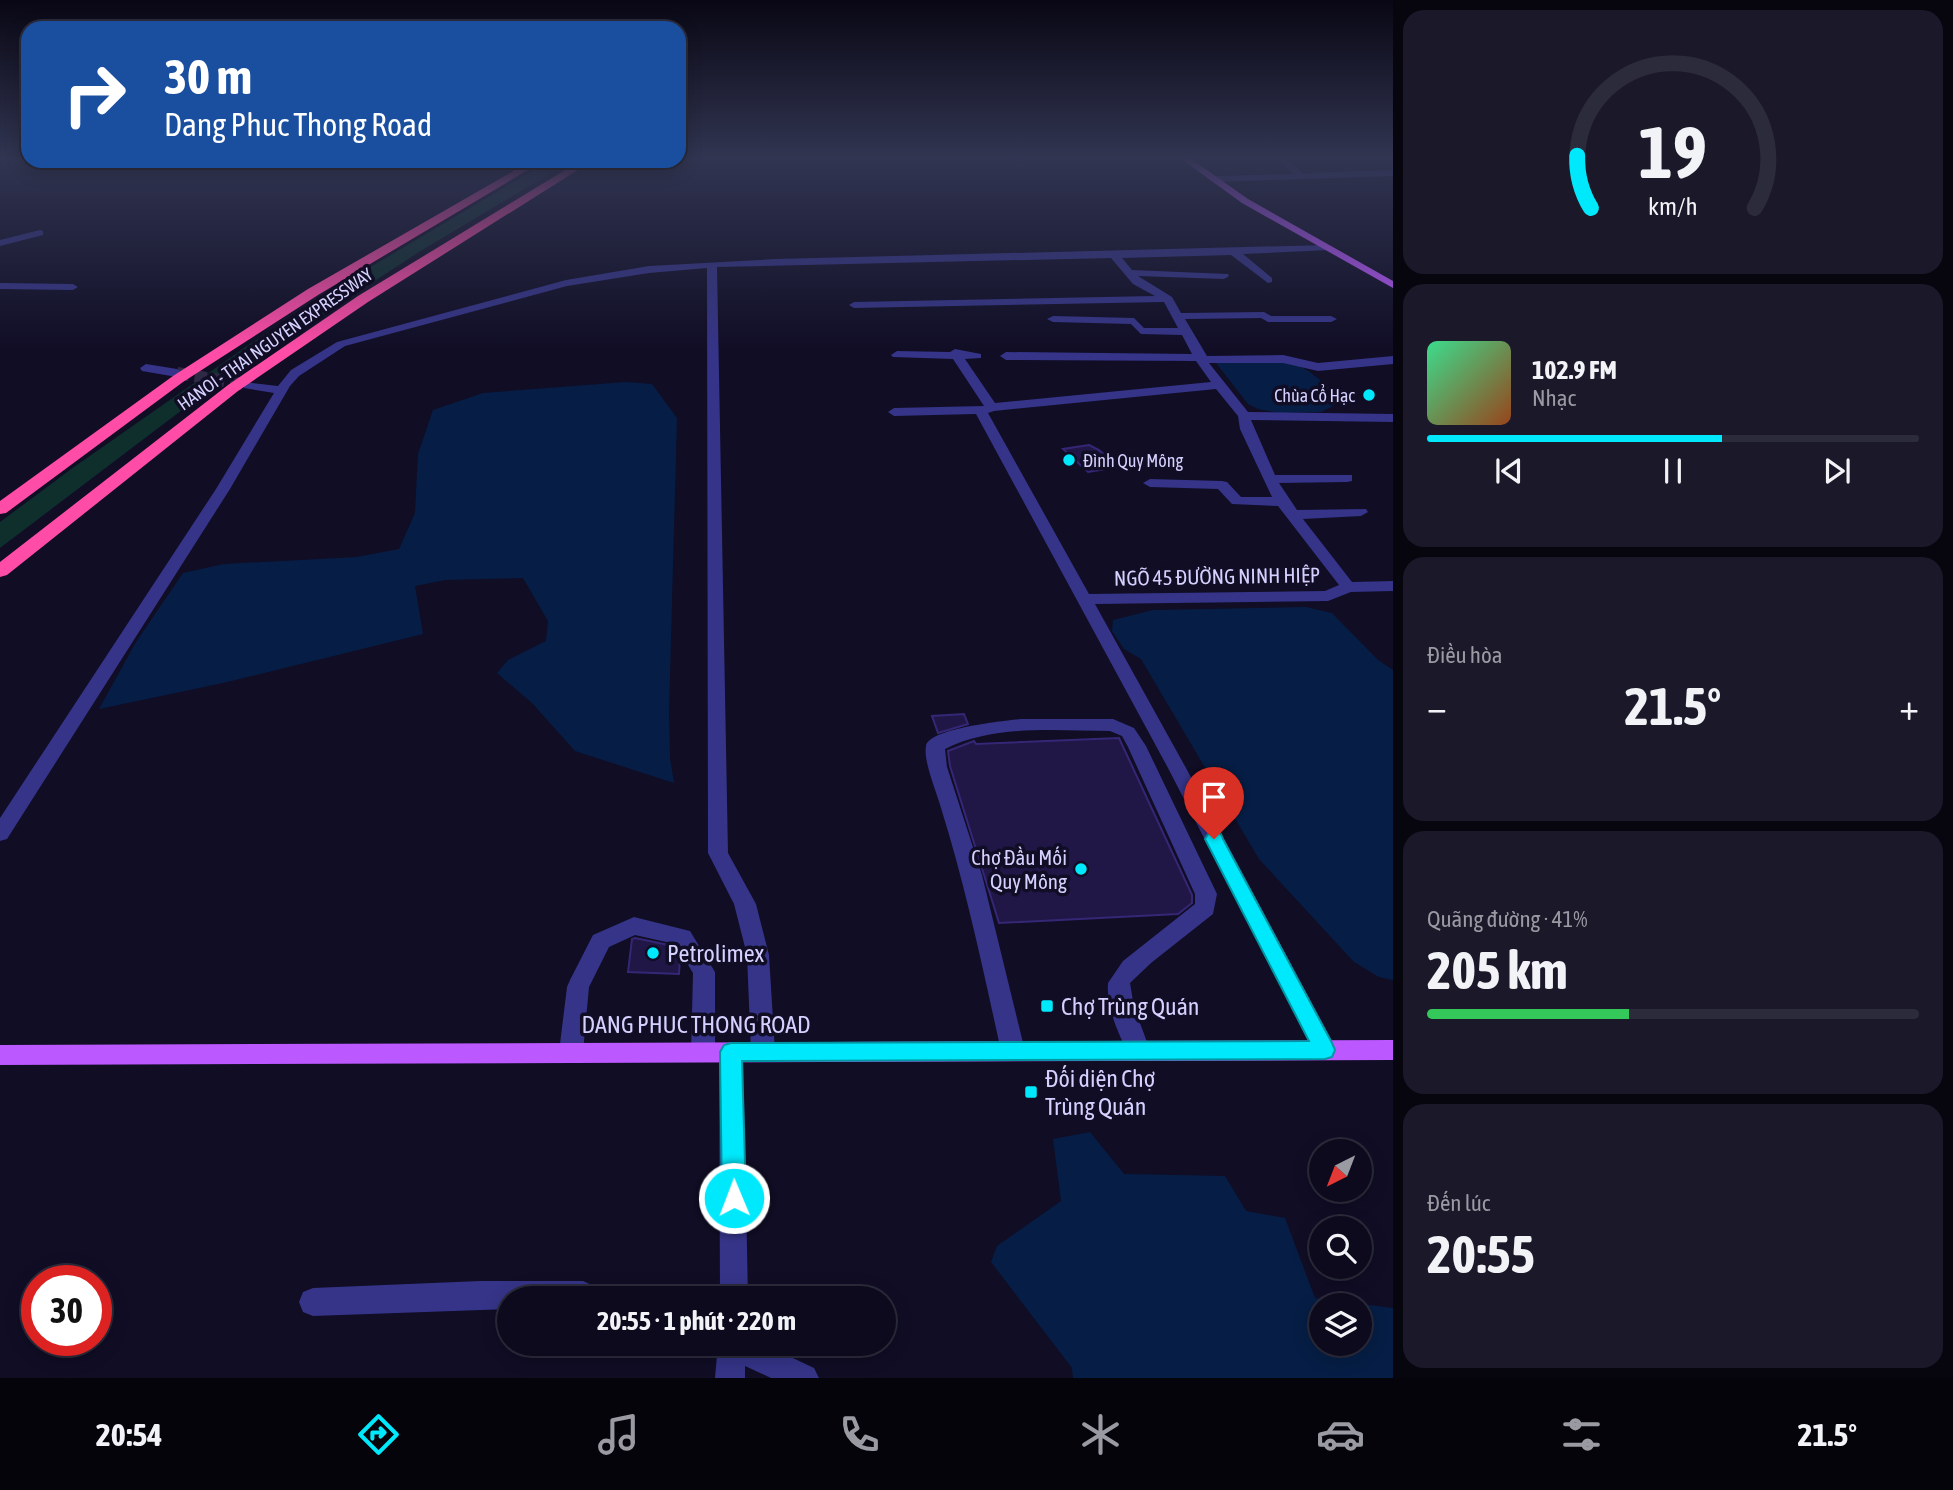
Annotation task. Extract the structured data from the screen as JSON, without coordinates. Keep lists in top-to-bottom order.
{
  "streets": {
    "highway": ["HANOI - THAI NGUYEN EXPRESSWAY"],
    "main road": ["DANG PHUC THONG ROAD"],
    "street": ["NGÕ 45 ĐƯỜNG NINH HIỆP"]
  },
  "places": {
    "other": [
      "Chùa Cổ Hạc",
      "Đình Quy Mông",
      "Chợ Đầu Mối Quy Mông",
      "Petrolimex"
    ],
    "transit": ["Chợ Trùng Quán", "Đối diện Chợ Trùng Quán"]
  },
  "north": "bottom left",
  "page": {
    "turn": ["30 m", "Dang Phuc Thong Road"],
    "song": ["102.9 FM", "Nhạc"],
    "tile": [
      "Điều hòa",
      ["Quãng đường · 41%", "205 km"],
      ["Đến lúc", "20:55"]
    ],
    "heat": ["−", "21.5°", "+"],
    "limit": "30",
    "trip": "20:55 · 1 phút · 220 m",
    "tabs": ["20:54", "21.5°"],
    "gauge": ["19", "km/h"]
  }
}
